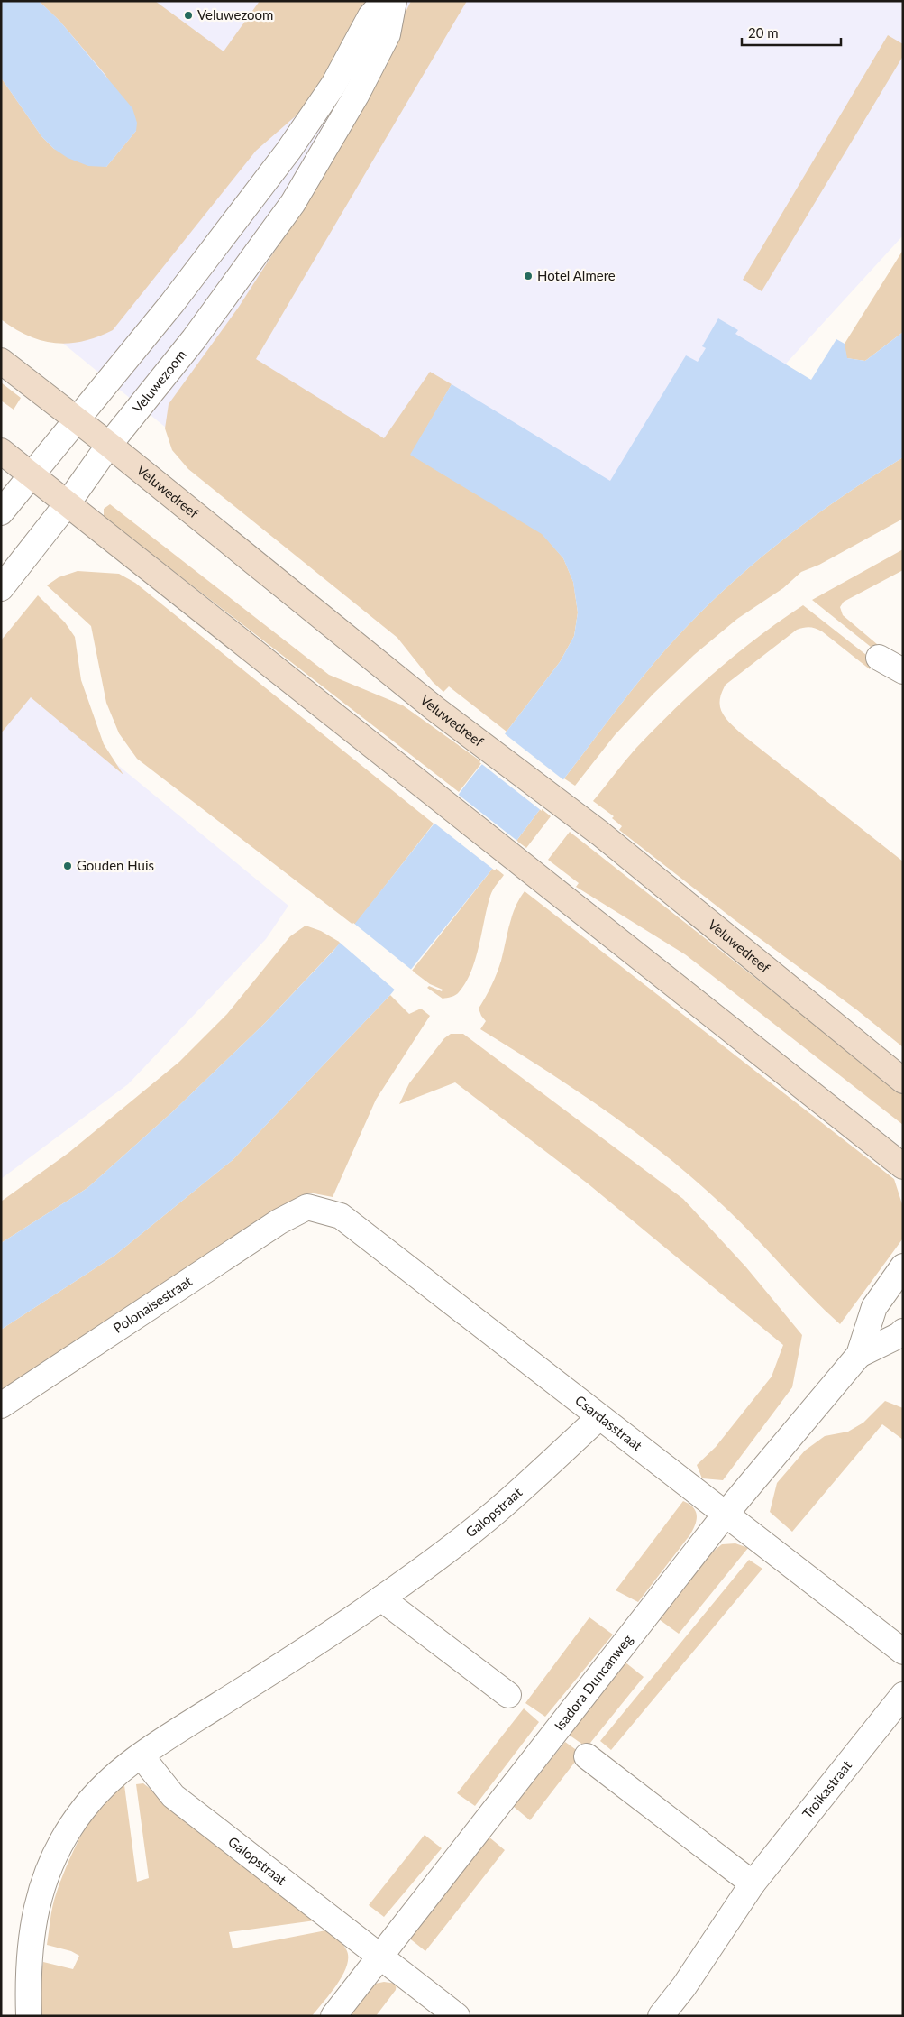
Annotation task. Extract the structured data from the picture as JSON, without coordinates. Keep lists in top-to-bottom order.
{
  "streets": {
    "main road": ["Veluwedreef"],
    "street": [
      "Veluwezoom",
      "Polonaisestraat",
      "Csardasstraat",
      "Galopstraat",
      "Isadora Duncanweg",
      "Troikastraat"
    ]
  },
  "crossings": [
    ["Veluwezoom", "Veluwedreef"],
    ["Polonaisestraat", "Csardasstraat"],
    ["Csardasstraat", "Galopstraat"],
    ["Csardasstraat", "Isadora Duncanweg"],
    ["Galopstraat", "Isadora Duncanweg"]
  ],
  "places": ["Veluwezoom", "Hotel Almere", "Gouden Huis"],
  "scale_bar": "20 m"
}
